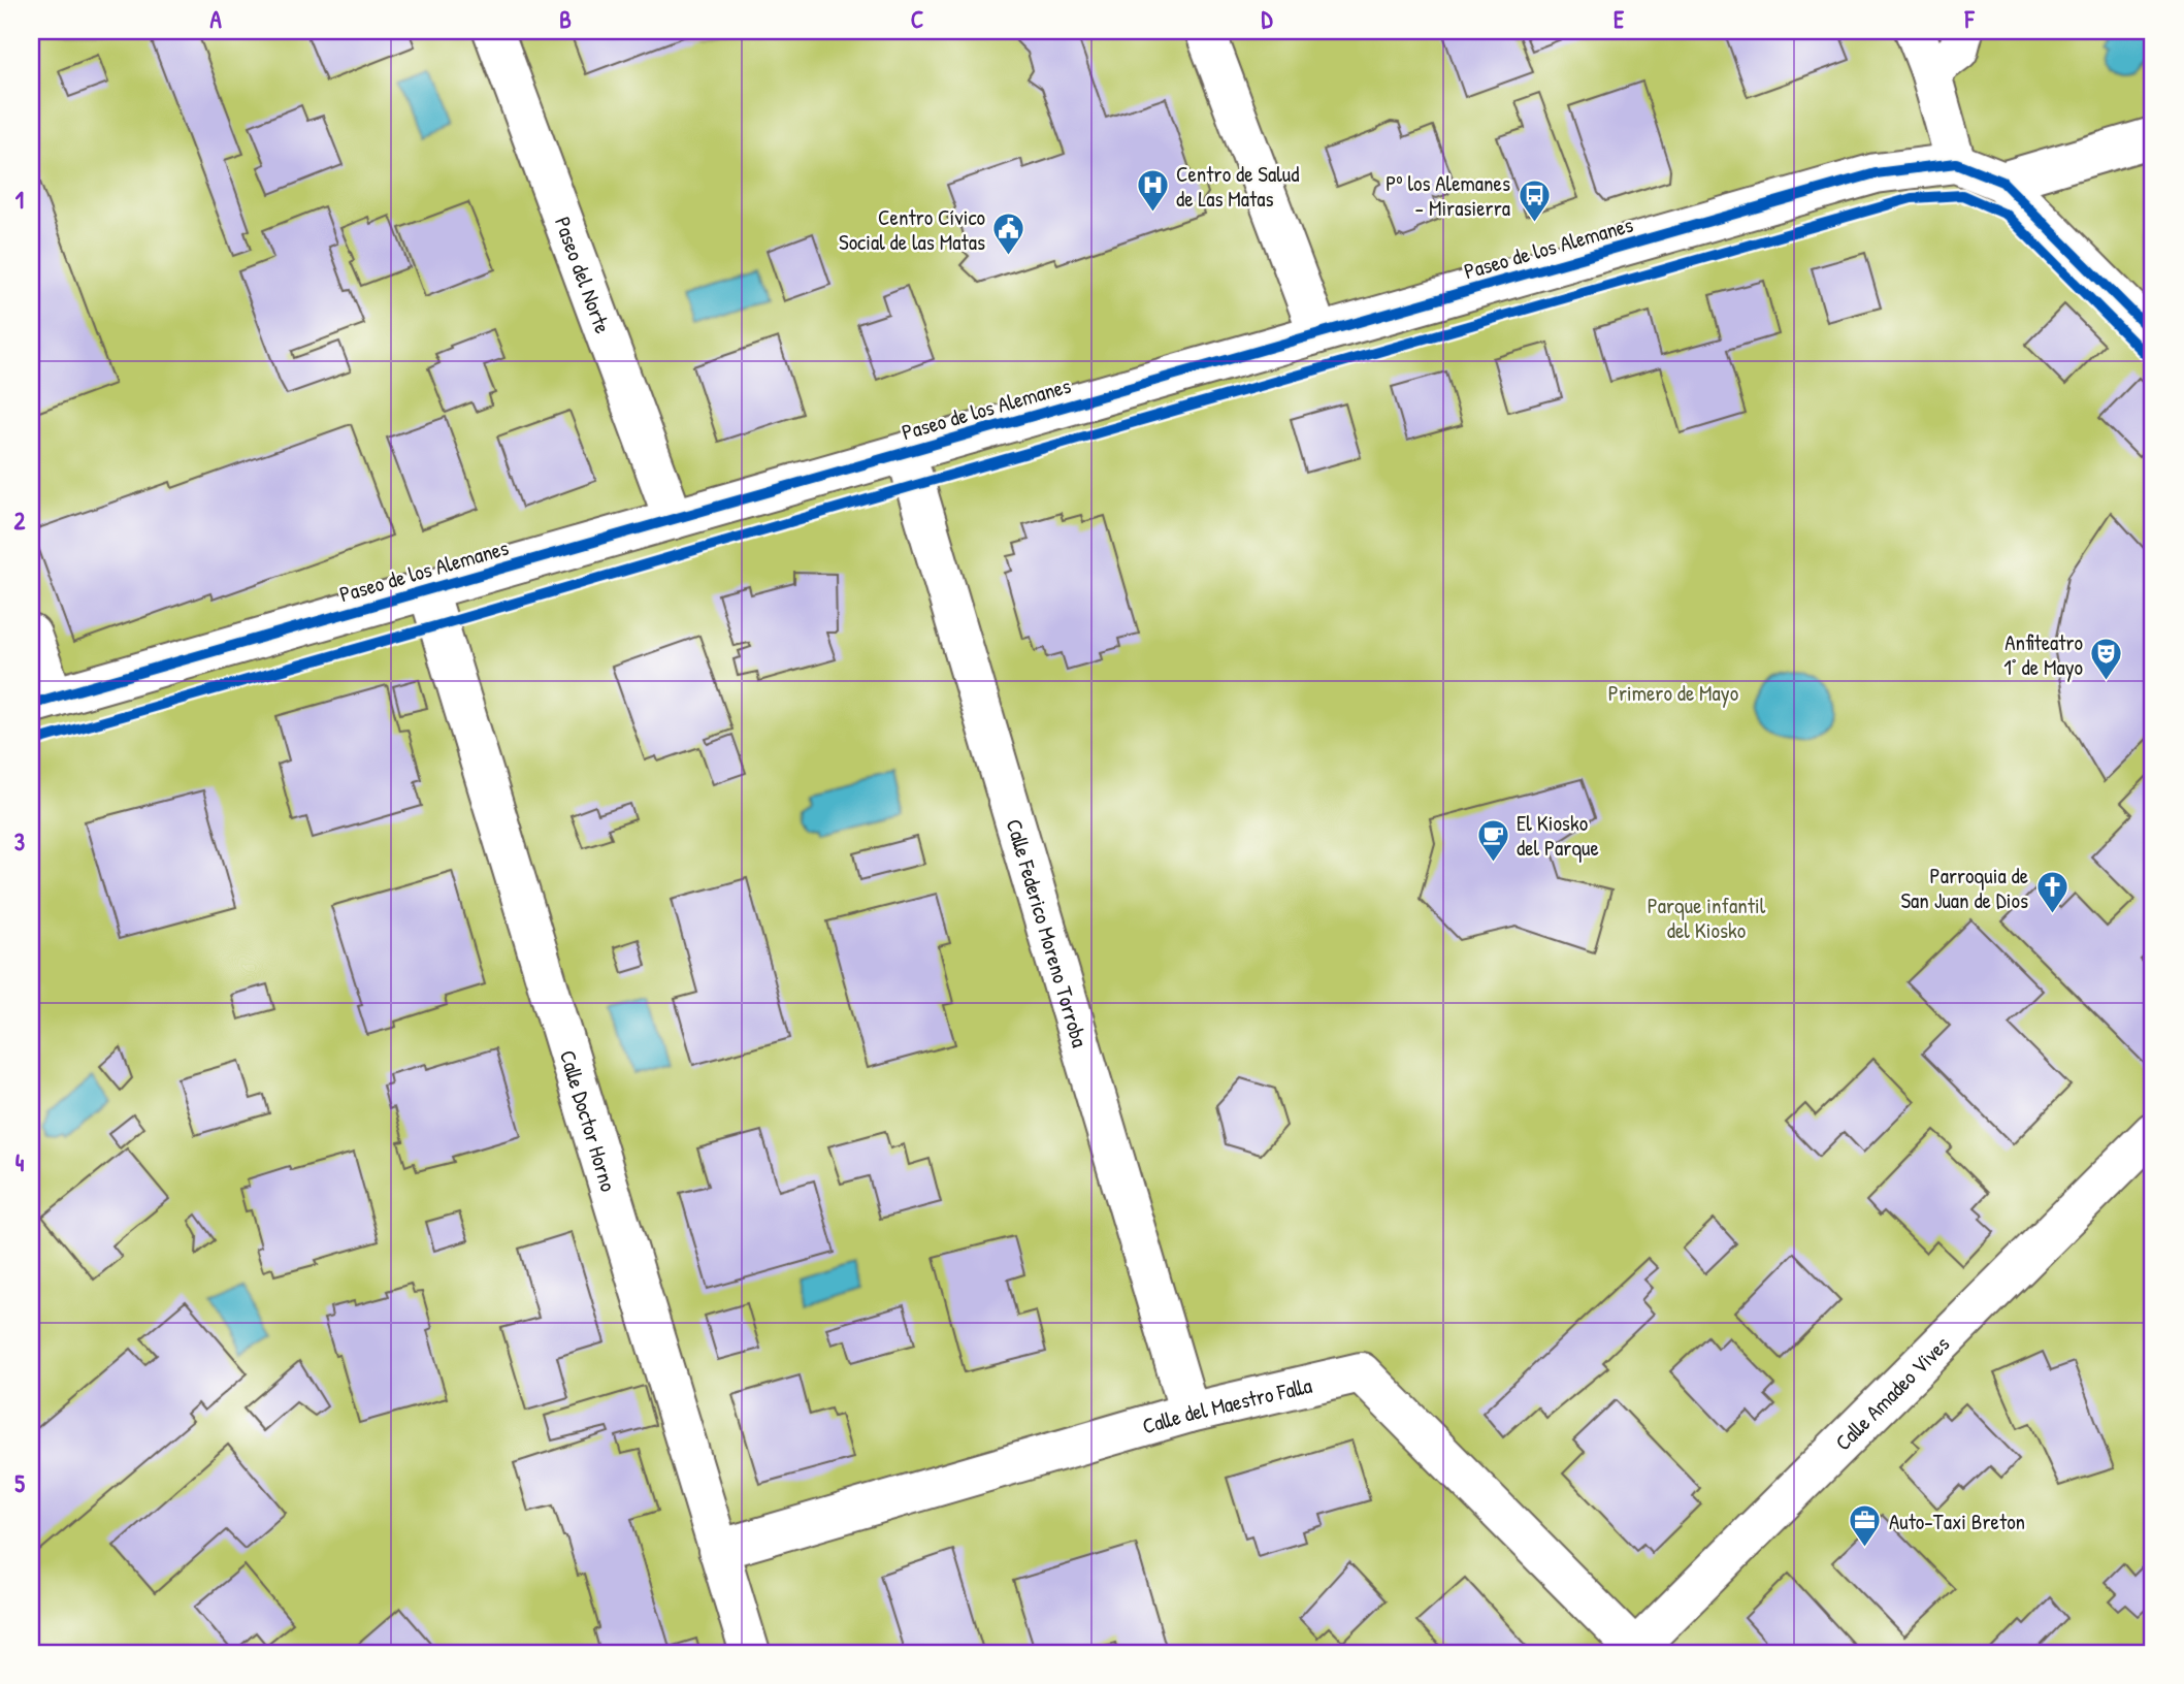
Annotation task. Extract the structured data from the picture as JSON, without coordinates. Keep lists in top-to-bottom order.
{
  "streets": {
    "street": [
      "Paseo de los Alemanes",
      "Paseo del Norte",
      "Calle Federico Moreno Torroba",
      "Calle Doctor Horno",
      "Calle Amadeo Vives",
      "Calle del Maestro Falla"
    ]
  },
  "crossings": [
    ["Paseo de los Alemanes", "Paseo del Norte"],
    ["Paseo de los Alemanes", "Calle Federico Moreno Torroba"],
    ["Paseo de los Alemanes", "Calle Doctor Horno"],
    ["Calle Federico Moreno Torroba", "Calle del Maestro Falla"],
    ["Calle Doctor Horno", "Calle del Maestro Falla"],
    ["Calle Amadeo Vives", "Calle del Maestro Falla"]
  ],
  "parks": ["Primero de Mayo", "Parque infantil del Kiosko"],
  "places": {
    "hospital": ["Centro de Salud de Las Matas"],
    "bus stop": ["Pº los Alemanes - Mirasierra"],
    "public building": ["Centro Cívico Social de las Matas"],
    "theatre": ["Anfiteatro 1° de Mayo"],
    "cafe": ["El Kiosko del Parque"],
    "church": ["Parroquia de San Juan de Dios"],
    "office": ["Auto-Taxi Breton"]
  },
  "grid": {
    "columns": [
      "A",
      "B",
      "C",
      "D",
      "E",
      "F"
    ],
    "rows": [
      "1",
      "2",
      "3",
      "4",
      "5"
    ]
  }
}
